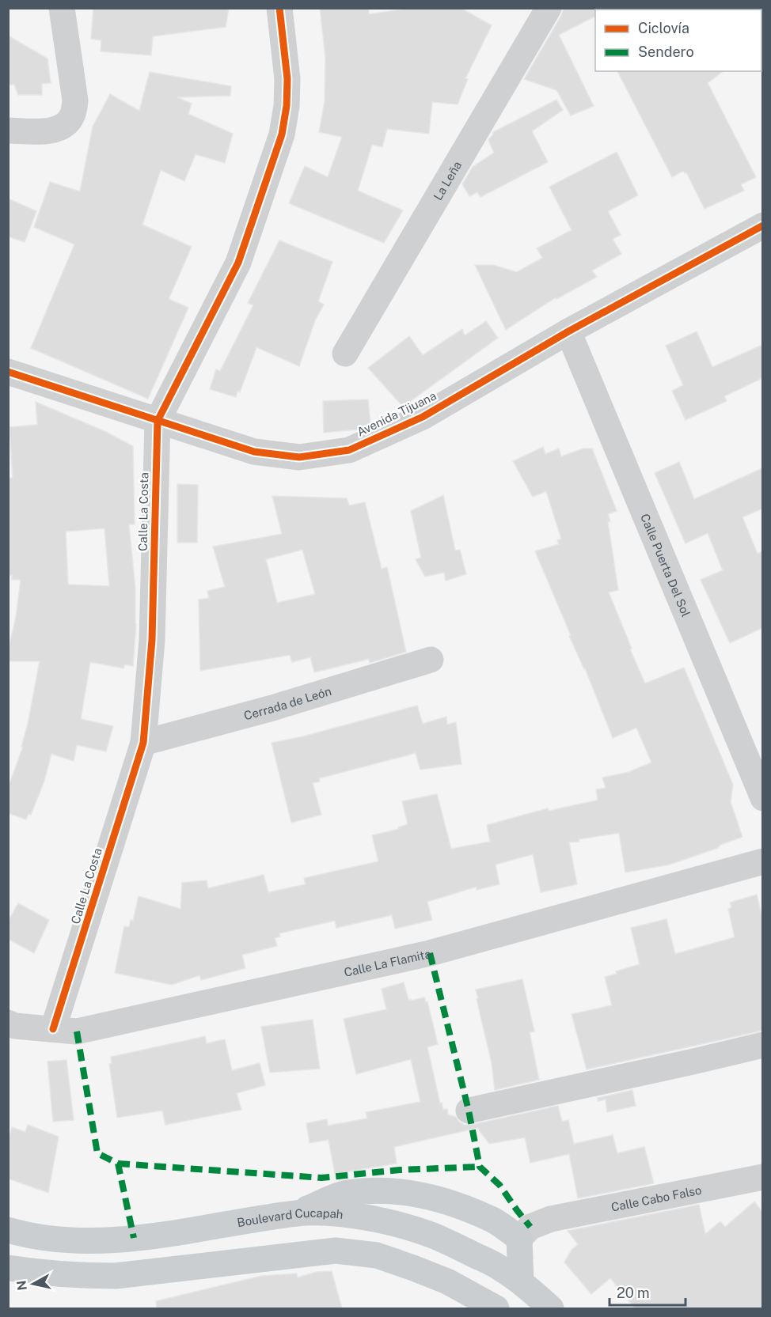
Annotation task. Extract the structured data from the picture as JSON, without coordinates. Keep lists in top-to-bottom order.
{
  "streets": {
    "main road": ["Boulevard Cucapah"],
    "street": [
      "La Leña",
      "Avenida Tijuana",
      "Calle La Costa",
      "Calle Puerta Del Sol",
      "Cerrada de León",
      "Calle La Flamita",
      "Calle Cabo Falso"
    ]
  },
  "crossings": [
    ["Avenida Tijuana", "Calle La Costa"],
    ["Avenida Tijuana", "Calle Puerta Del Sol"],
    ["Calle La Costa", "Cerrada de León"],
    ["Calle La Costa", "Calle La Flamita"]
  ],
  "legend": ["Ciclovía", "Sendero"],
  "scale_bar": "20 m",
  "north": "left"
}
